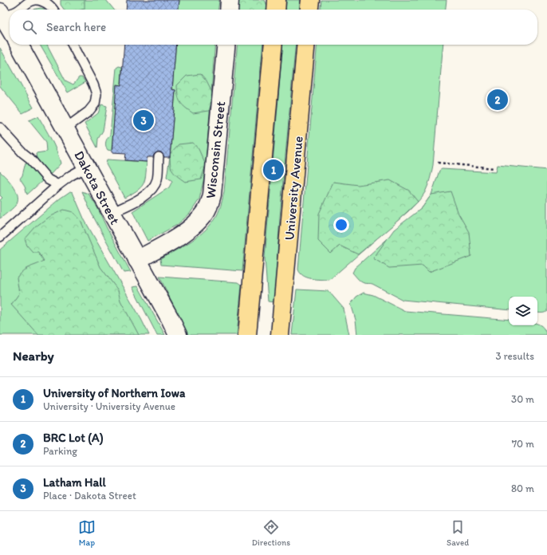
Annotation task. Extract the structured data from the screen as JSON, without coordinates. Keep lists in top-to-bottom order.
{
  "streets": {
    "main road": ["University Avenue"],
    "street": ["Wisconsin Street", "Dakota Street"]
  },
  "crossings": [
    ["Wisconsin Street", "Dakota Street"]
  ],
  "page": {
    "search": "Search here",
    "pins": ["2", "3", "1"],
    "heading": ["Nearby", "3 results"],
    "list": [
      {
        "mark": "1",
        "name": "University of Northern Iowa",
        "note": "University · University Avenue",
        "value": "30 m"
      },
      {
        "mark": "2",
        "name": "BRC Lot (A)",
        "note": "Parking",
        "value": "70 m"
      },
      {
        "mark": "3",
        "name": "Latham Hall",
        "note": "Place · Dakota Street",
        "value": "80 m"
      }
    ],
    "nav": ["Map", "Directions", "Saved"]
  }
}
